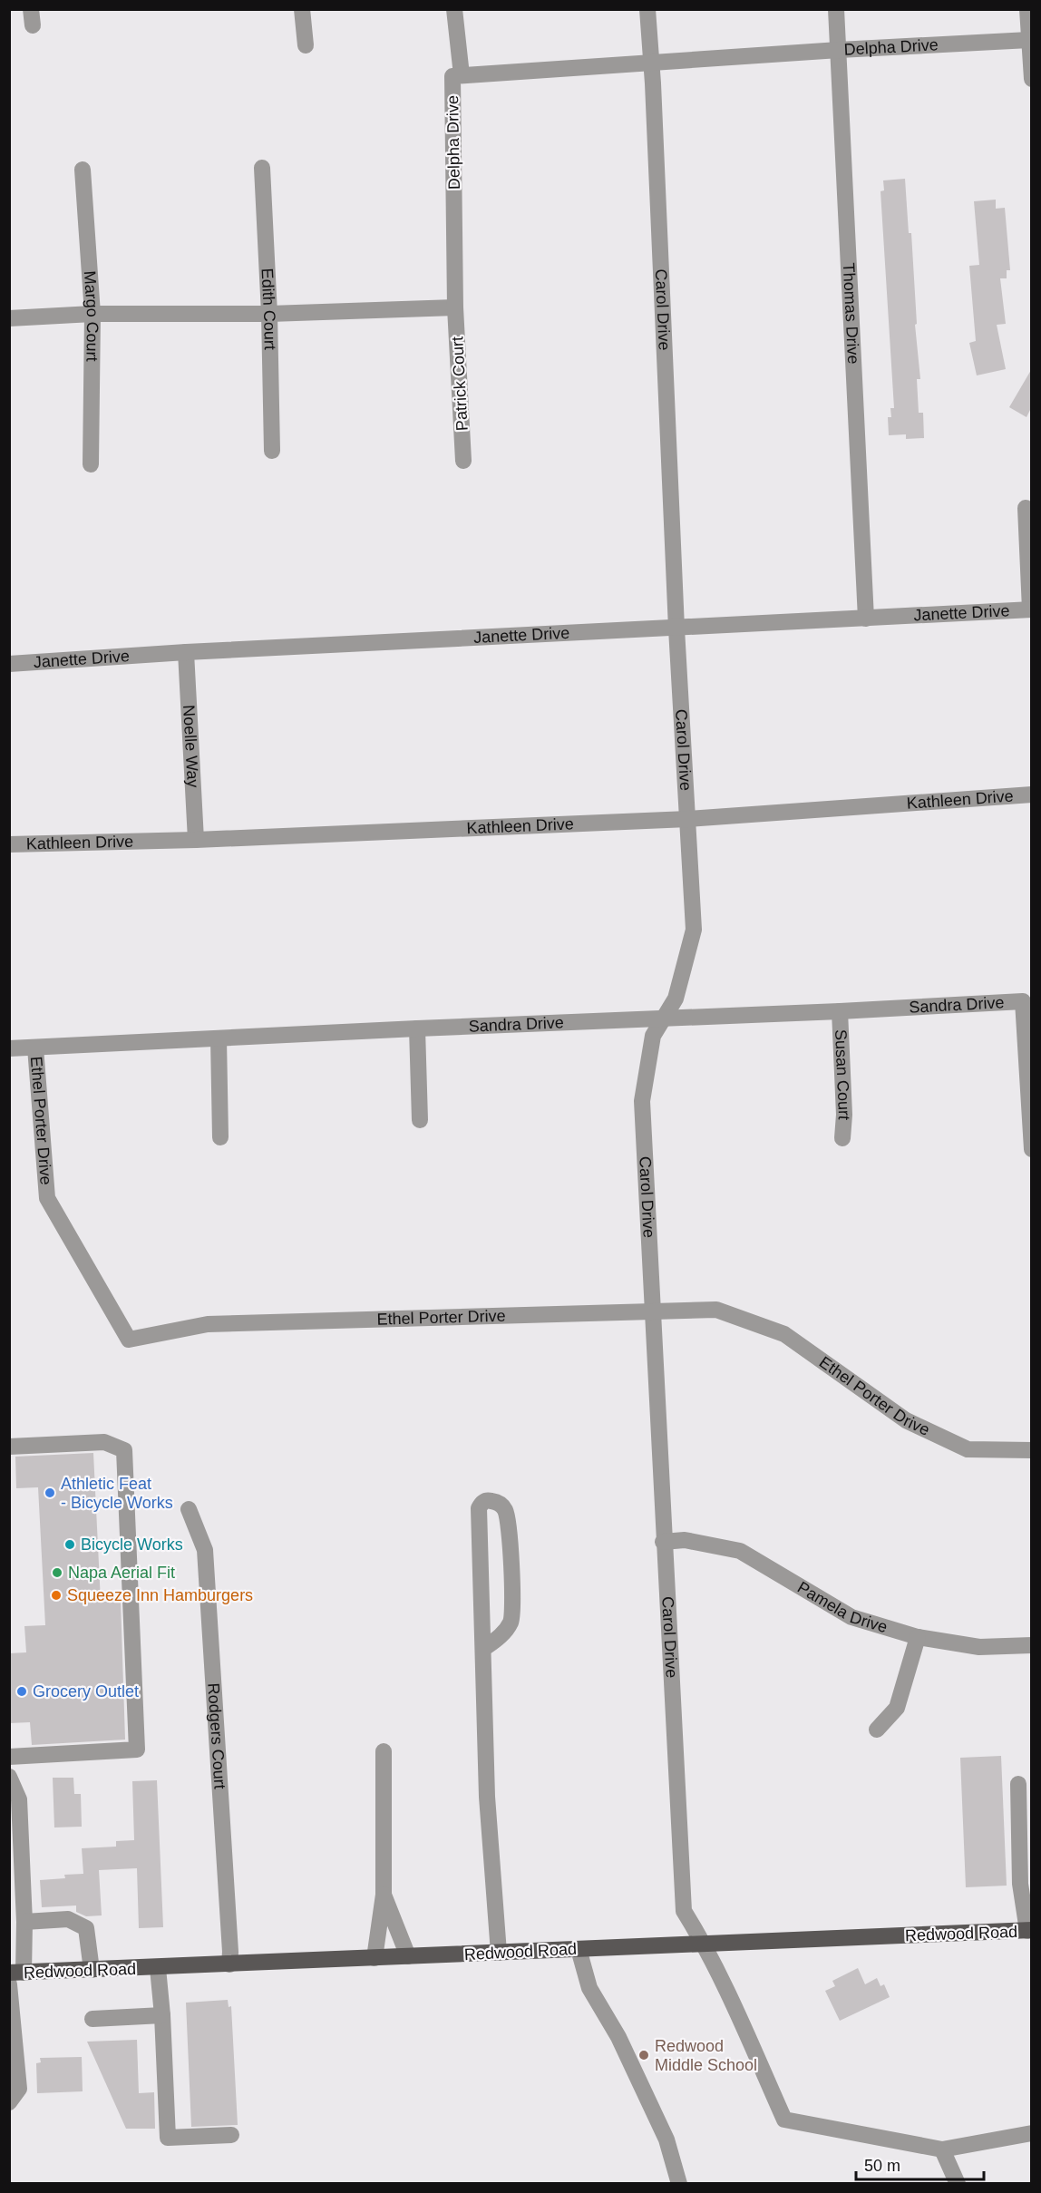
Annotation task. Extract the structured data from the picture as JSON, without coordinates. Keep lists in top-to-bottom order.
{
  "streets": {
    "main road": ["Redwood Road"],
    "street": [
      "Delpha Drive",
      "Edith Court",
      "Carol Drive",
      "Thomas Drive",
      "Margo Court",
      "Patrick Court",
      "Janette Drive",
      "Noelle Way",
      "Kathleen Drive",
      "Sandra Drive",
      "Susan Court",
      "Ethel Porter Drive",
      "Pamela Drive",
      "Rodgers Court"
    ]
  },
  "crossings": [
    ["Delpha Drive", "Carol Drive"],
    ["Delpha Drive", "Thomas Drive"],
    ["Delpha Drive", "Patrick Court"],
    ["Carol Drive", "Janette Drive"],
    ["Carol Drive", "Kathleen Drive"],
    ["Carol Drive", "Sandra Drive"],
    ["Carol Drive", "Ethel Porter Drive"],
    ["Carol Drive", "Pamela Drive"],
    ["Carol Drive", "Redwood Road"],
    ["Thomas Drive", "Janette Drive"],
    ["Janette Drive", "Noelle Way"],
    ["Noelle Way", "Kathleen Drive"],
    ["Sandra Drive", "Susan Court"],
    ["Sandra Drive", "Ethel Porter Drive"],
    ["Rodgers Court", "Redwood Road"]
  ],
  "places": [
    "Athletic Feat - Bicycle Works",
    "Bicycle Works",
    "Napa Aerial Fit",
    "Squeeze Inn Hamburgers",
    "Grocery Outlet",
    "Redwood Middle School"
  ],
  "scale_bar": "50 m"
}
